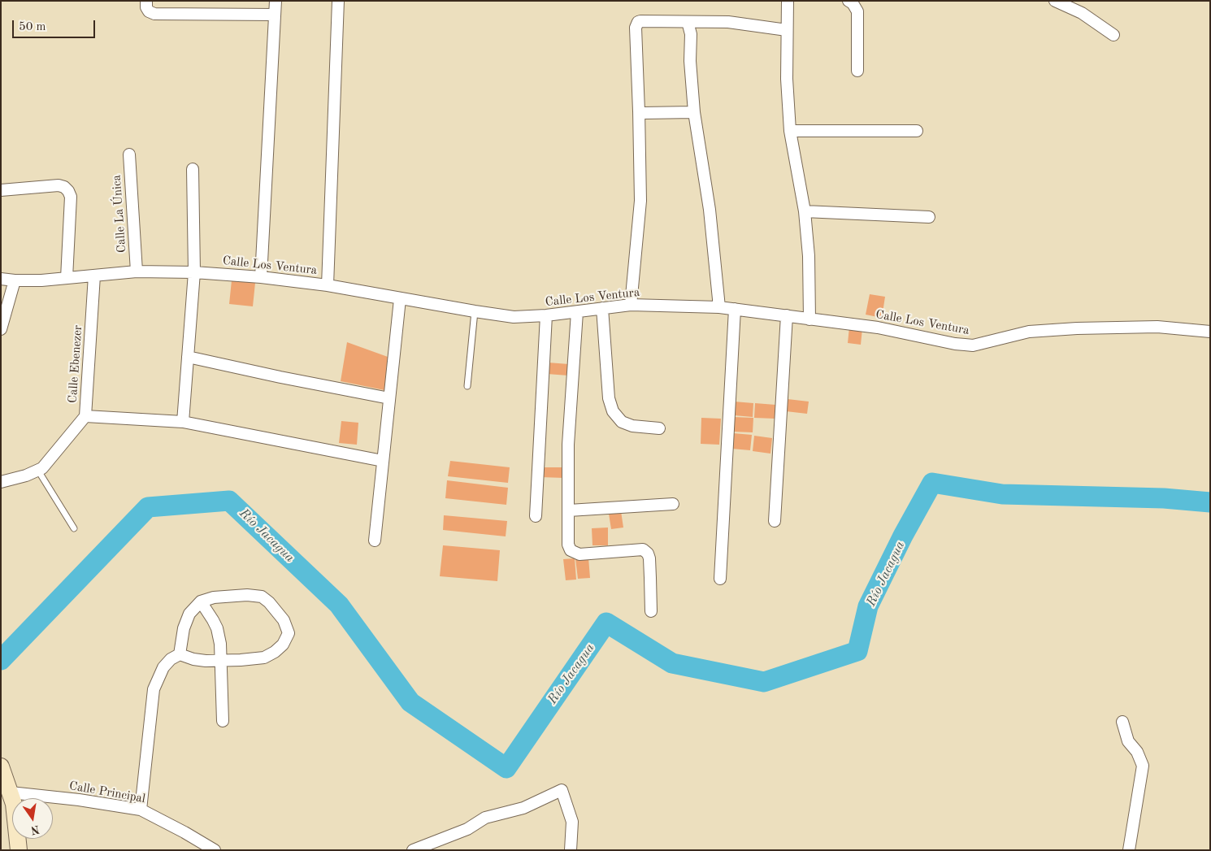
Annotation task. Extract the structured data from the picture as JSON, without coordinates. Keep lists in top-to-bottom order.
{
  "streets": {
    "street": [
      "Calle La Única",
      "Calle Los Ventura",
      "Calle Ebenezer",
      "Calle Principal"
    ]
  },
  "crossings": [
    ["Calle La Única", "Calle Los Ventura"],
    ["Calle Los Ventura", "Calle Ebenezer"]
  ],
  "water": ["Río Jacagua"],
  "scale_bar": "50 m",
  "north": "bottom"
}
